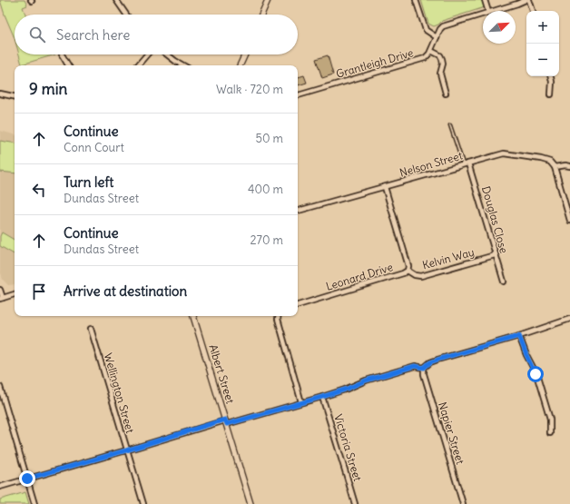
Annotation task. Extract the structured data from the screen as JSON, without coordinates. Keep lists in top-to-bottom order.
{
  "streets": {
    "street": [
      "Grantleigh Drive",
      "Nelson Street",
      "Douglas Close",
      "Kelvin Way",
      "Leonard Drive",
      "Albert Street",
      "Wellington Street",
      "Napier Street",
      "Victoria Street"
    ]
  },
  "crossings": [
    ["Nelson Street", "Douglas Close"],
    ["Nelson Street", "Leonard Drive"],
    ["Douglas Close", "Kelvin Way"],
    ["Kelvin Way", "Leonard Drive"]
  ],
  "north": "top right",
  "page": {
    "map_buttons": ["+", "−"],
    "search": "Search here",
    "heading": ["9 min", "Walk · 720 m"],
    "list": [
      ["Continue", "Conn Court", "50 m"],
      ["Turn left", "Dundas Street", "400 m"],
      ["Continue", "Dundas Street", "270 m"],
      "Arrive at destination"
    ]
  }
}
